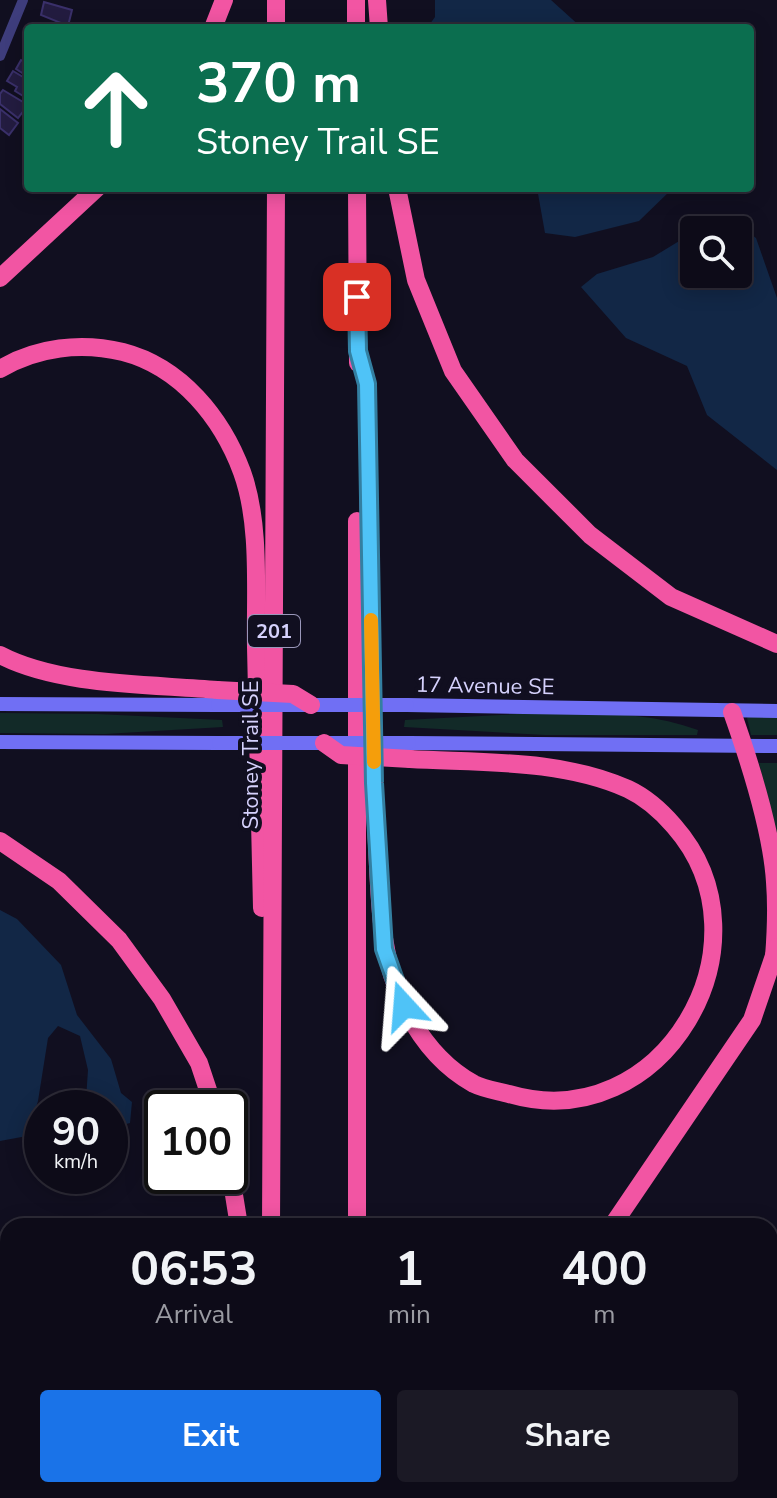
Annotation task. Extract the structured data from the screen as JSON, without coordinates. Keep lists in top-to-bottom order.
{
  "streets": {
    "highway": ["201", "Stoney Trail SE"],
    "main road": ["17 Avenue SE"]
  },
  "page": {
    "turn": ["370 m", "Stoney Trail SE"],
    "speed": "90 km/h",
    "limit": "100",
    "eta": [
      "06:53",
      "Arrival",
      "1",
      "min",
      "400",
      "m"
    ],
    "buttons": ["Exit", "Share"]
  }
}
